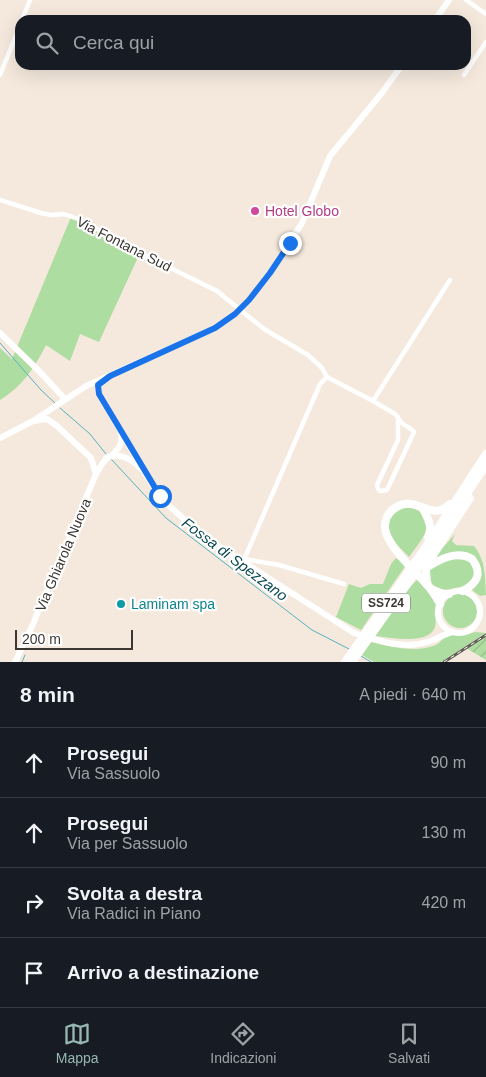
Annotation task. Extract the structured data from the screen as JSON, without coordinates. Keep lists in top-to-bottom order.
{
  "streets": {
    "highway": ["SS724"],
    "street": ["Via Fontana Sud", "Via Ghiarola Nuova"]
  },
  "water": ["Fossa di Spezzano"],
  "places": ["Hotel Globo", "Laminam spa"],
  "scale_bar": "200 m",
  "page": {
    "search": "Cerca qui",
    "scale": "200 m",
    "heading": ["8 min", "A piedi · 640 m"],
    "list": [
      ["Prosegui", "Via Sassuolo", "90 m"],
      ["Prosegui", "Via per Sassuolo", "130 m"],
      ["Svolta a destra", "Via Radici in Piano", "420 m"],
      "Arrivo a destinazione"
    ],
    "nav": ["Mappa", "Indicazioni", "Salvati"]
  }
}
